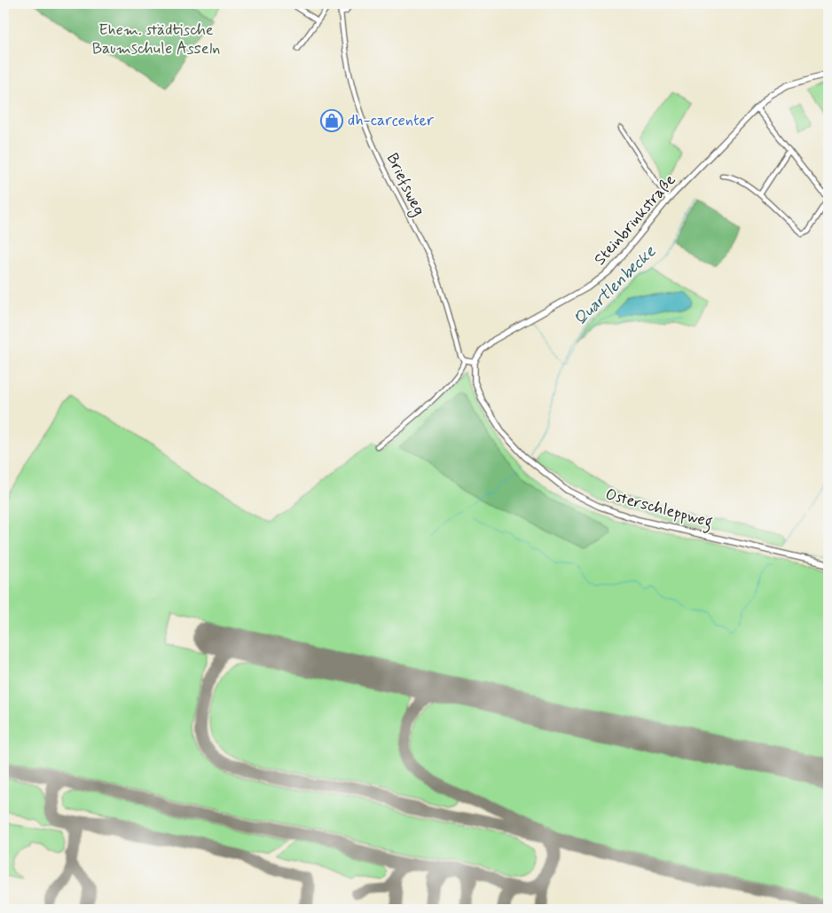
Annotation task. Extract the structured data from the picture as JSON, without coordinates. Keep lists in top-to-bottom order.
{
  "streets": {
    "street": ["Briefsweg", "Steinbrinkstraße", "Osterschleppweg"]
  },
  "crossings": [
    ["Steinbrinkstraße", "Osterschleppweg"]
  ],
  "water": ["Quartlenbecke"],
  "parks": ["Ehem. städtische Baumschule Asseln"],
  "places": {
    "shop": ["dh-carcenter"]
  }
}
